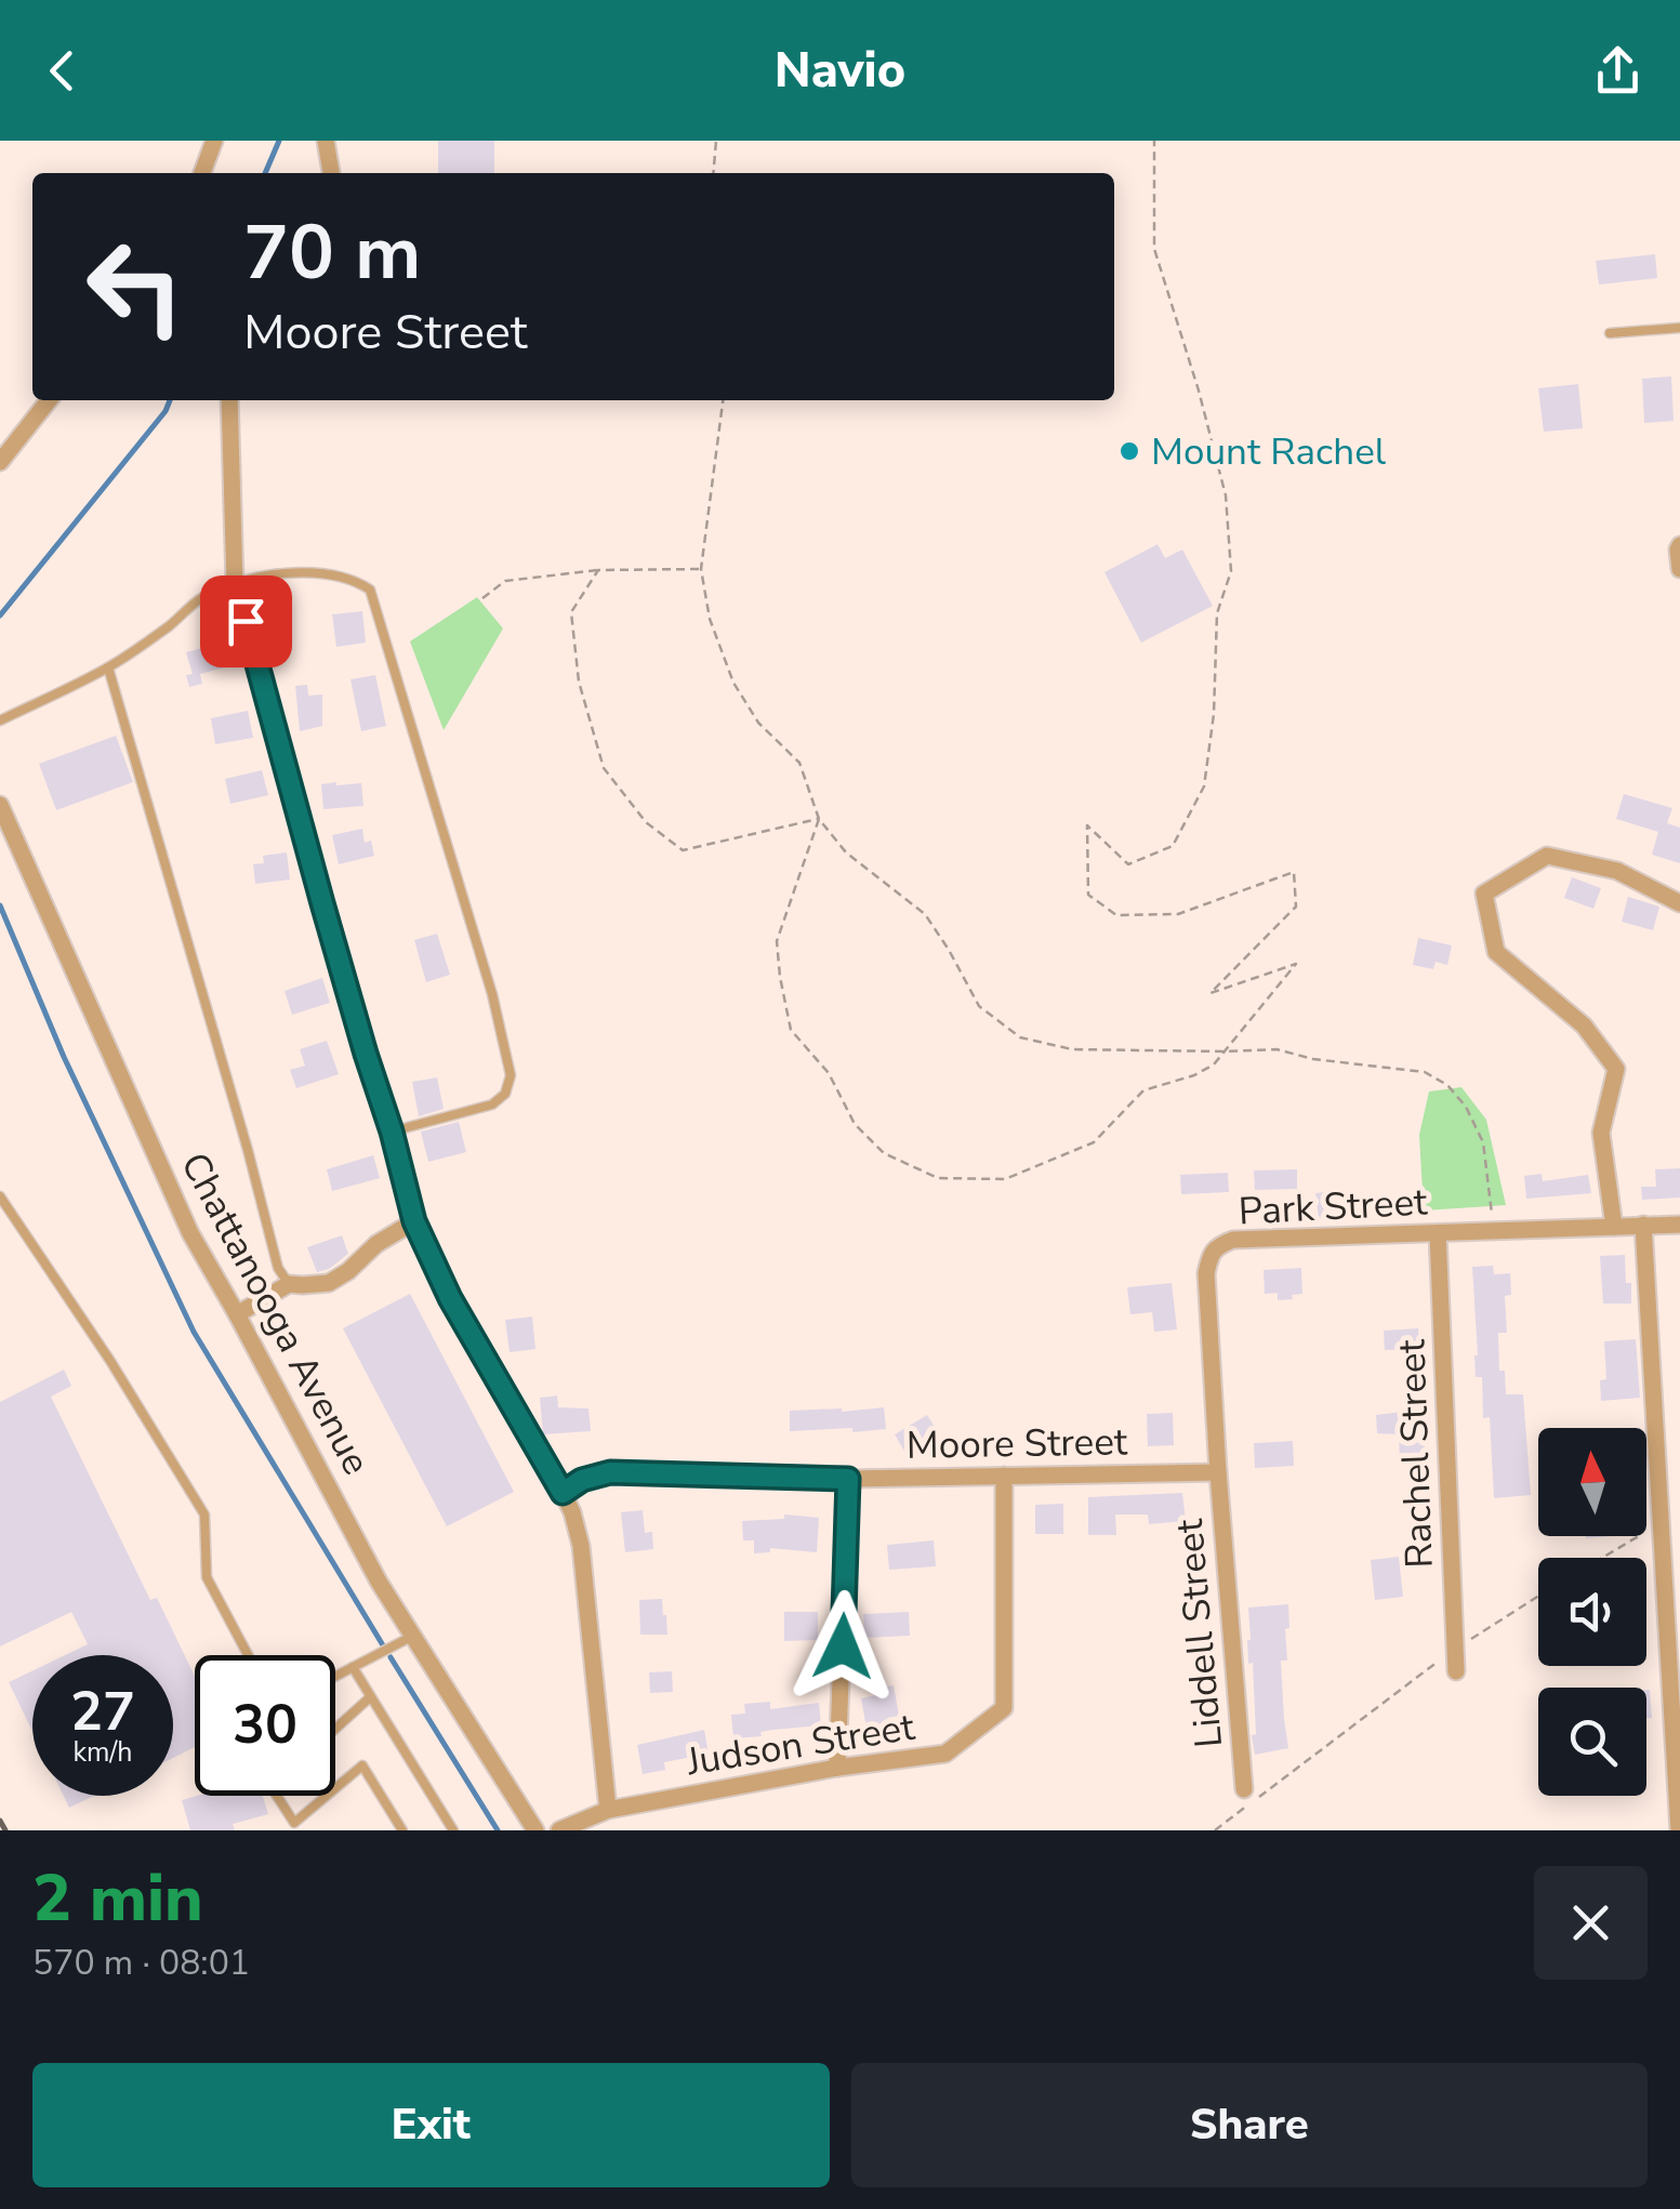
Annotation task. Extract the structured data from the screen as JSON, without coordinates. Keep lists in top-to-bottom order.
{
  "streets": {
    "street": [
      "Park Street",
      "Chattanooga Avenue",
      "Moore Street",
      "Rachel Street",
      "Liddell Street",
      "Judson Street"
    ]
  },
  "crossings": [
    ["Park Street", "Moore Street"],
    ["Park Street", "Rachel Street"],
    ["Park Street", "Liddell Street"],
    ["Moore Street", "Liddell Street"],
    ["Moore Street", "Judson Street"]
  ],
  "places": ["Mount Rachel"],
  "north": "top",
  "page": {
    "header": "Navio",
    "turn": ["70 m", "Moore Street"],
    "speed": "27 km/h",
    "limit": "30",
    "heading": ["2 min", "570 m · 08:01"],
    "buttons": ["Exit", "Share"]
  }
}
